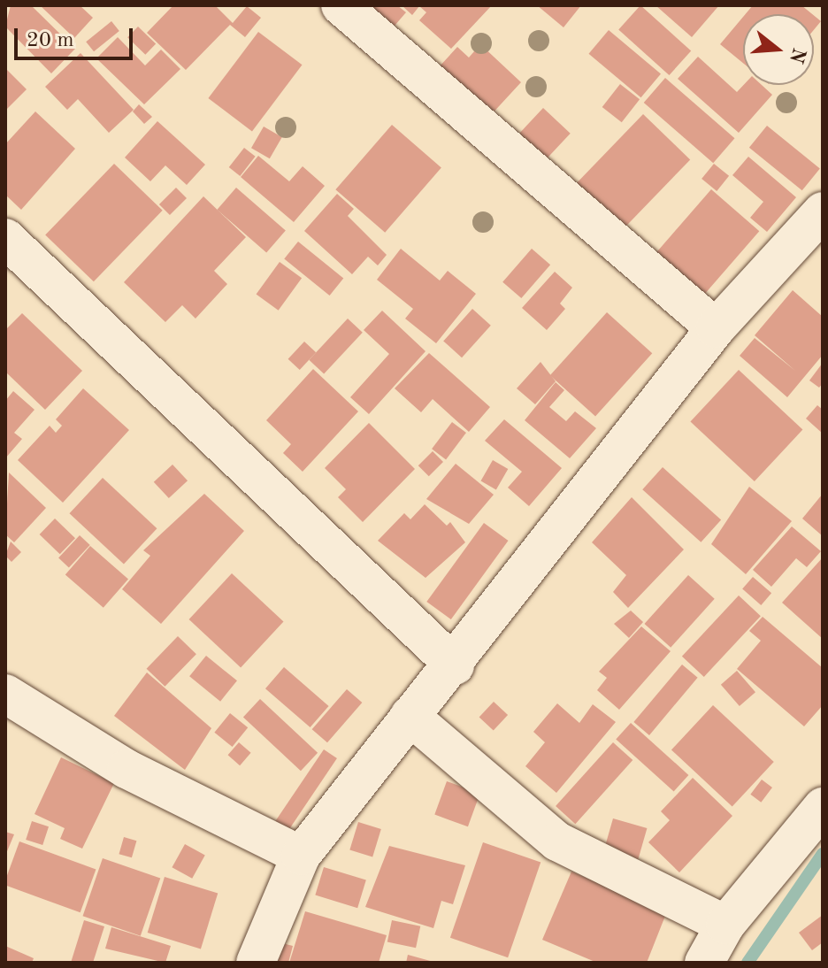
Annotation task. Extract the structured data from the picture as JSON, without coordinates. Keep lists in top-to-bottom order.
{
  "scale_bar": "20 m",
  "north": "right"
}
